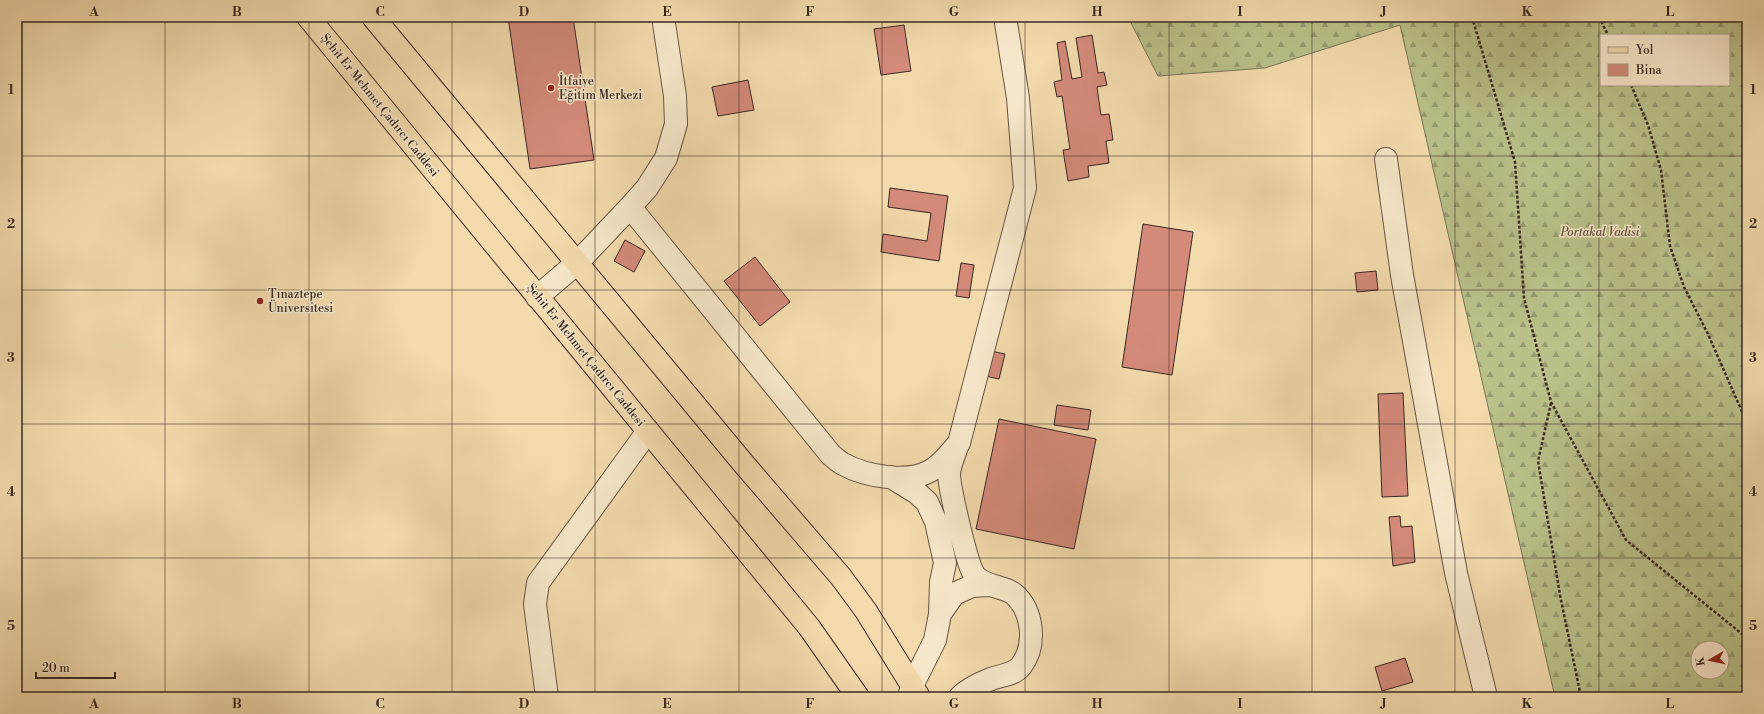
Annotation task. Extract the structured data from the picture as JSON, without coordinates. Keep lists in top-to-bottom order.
{
  "streets": {
    "main road": ["Şehit Er Mehmet Çadırcı Caddesi"]
  },
  "parks": ["Portakal Vadisi"],
  "places": ["İtfaiye Eğitim Merkezi", "Tınaztepe Üniversitesi"],
  "legend": ["Yol", "Bina"],
  "scale_bar": "20 m",
  "north": "left",
  "grid": {
    "columns": [
      "A",
      "B",
      "C",
      "D",
      "E",
      "F",
      "G",
      "H",
      "I",
      "J",
      "K",
      "L"
    ],
    "rows": [
      "1",
      "2",
      "3",
      "4",
      "5"
    ]
  }
}
